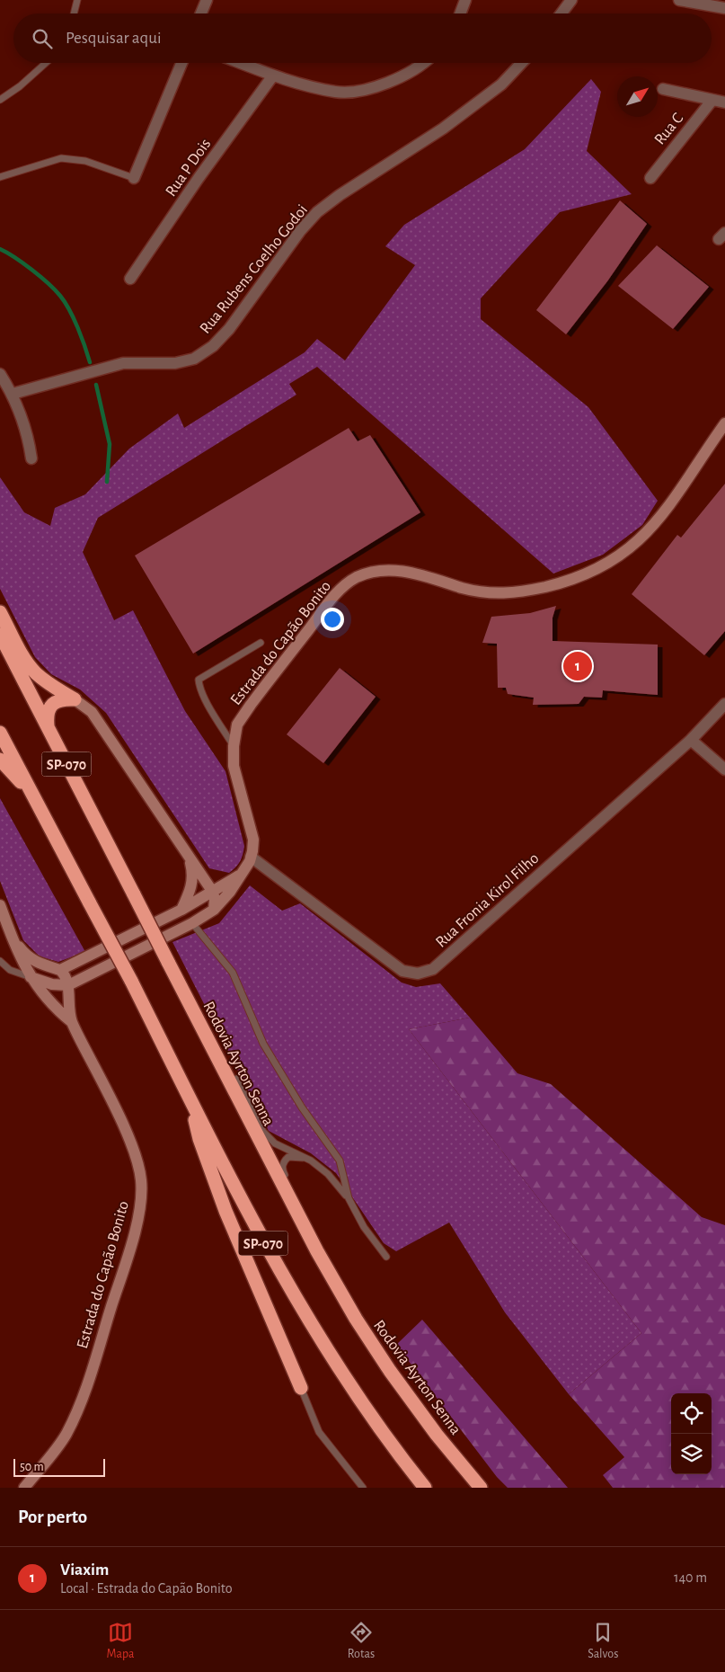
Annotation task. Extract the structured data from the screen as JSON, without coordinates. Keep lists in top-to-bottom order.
{
  "streets": {
    "highway": ["SP-070", "Rodovia Ayrton Senna"],
    "street": [
      "Rua C",
      "Rua P Dois",
      "Rua Rubens Coelho Godoi",
      "Estrada do Capão Bonito",
      "Rua Fronia Kirol Filho"
    ]
  },
  "crossings": [
    ["Estrada do Capão Bonito", "Rua Fronia Kirol Filho"]
  ],
  "scale_bar": "50 m",
  "north": "top right",
  "page": {
    "search": "Pesquisar aqui",
    "pins": "1",
    "scale": "50 m",
    "heading": "Por perto",
    "list": [
      {
        "mark": "1",
        "name": "Viaxim",
        "note": "Local · Estrada do Capão Bonito",
        "value": "140 m"
      }
    ],
    "nav": ["Mapa", "Rotas", "Salvos"]
  }
}
